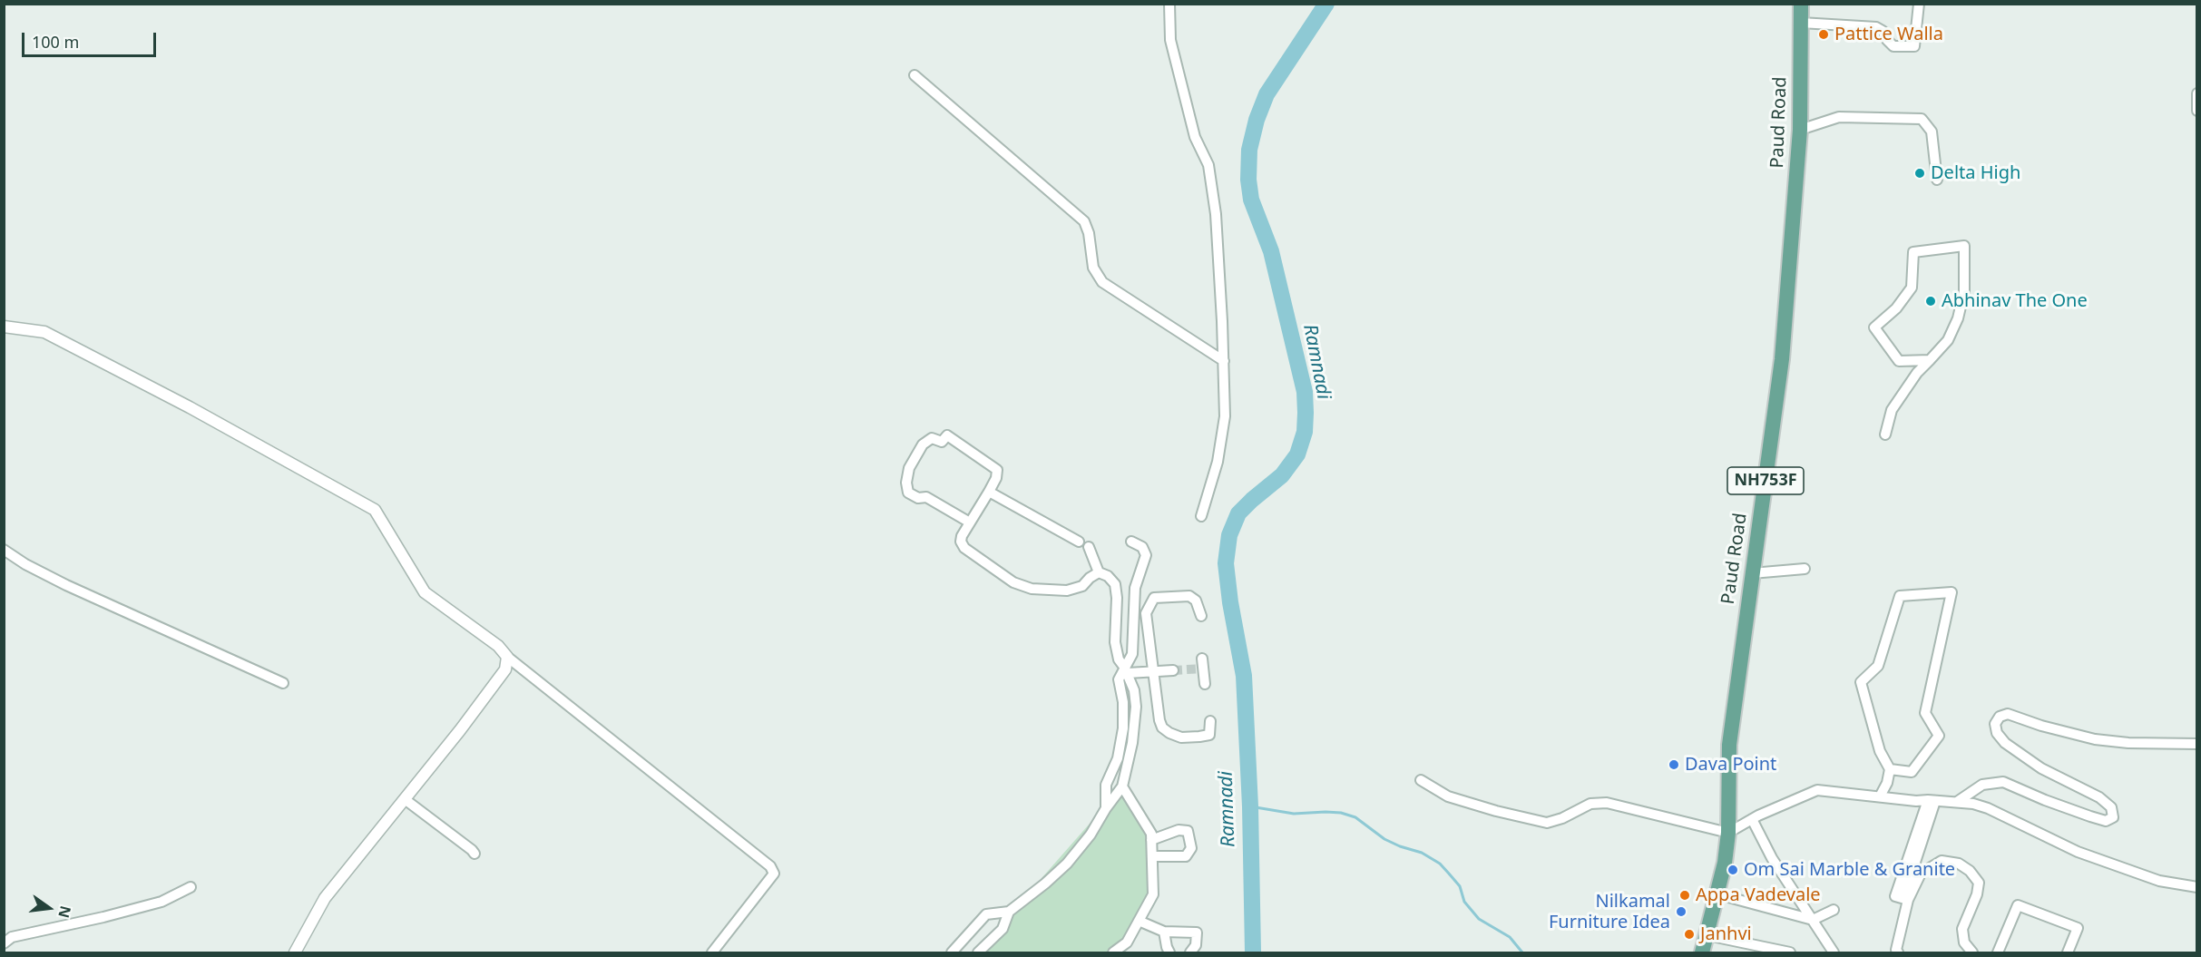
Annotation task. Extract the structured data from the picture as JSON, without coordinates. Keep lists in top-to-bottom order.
{
  "streets": {
    "main road": ["Paud Road", "NH753F"]
  },
  "water": ["Ramnadi"],
  "places": [
    "Pattice Walla",
    "Delta High",
    "Abhinav The One",
    "Dava Point",
    "Om Sai Marble & Granite",
    "Appa Vadevale",
    "Nilkamal Furniture Idea",
    "Janhvi"
  ],
  "scale_bar": "100 m",
  "north": "right"
}
